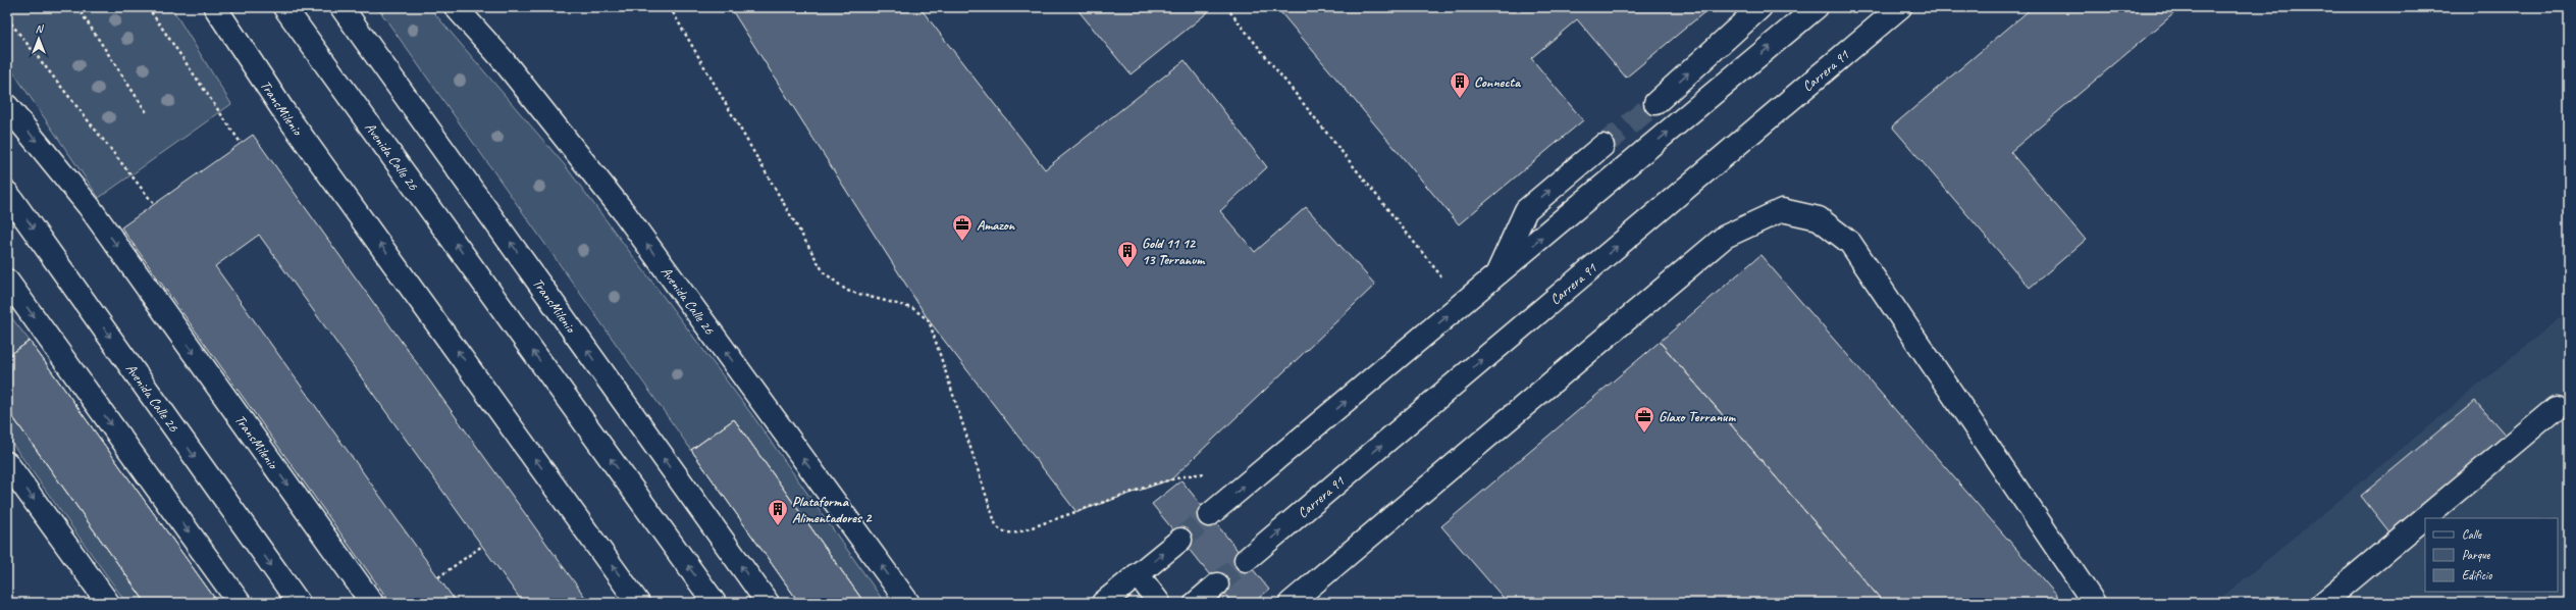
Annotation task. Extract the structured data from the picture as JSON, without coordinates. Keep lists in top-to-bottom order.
{
  "streets": {
    "main road": ["Carrera 91", "TransMilenio", "Avenida Calle 26"]
  },
  "places": {
    "building": ["Connecta", "Gold 11 12 13 Terranum", "Plataforma Alimentadores 2"],
    "office": ["Amazon", "Glaxo Terranum"]
  },
  "legend": ["Calle", "Parque", "Edificio"],
  "north": "top"
}
